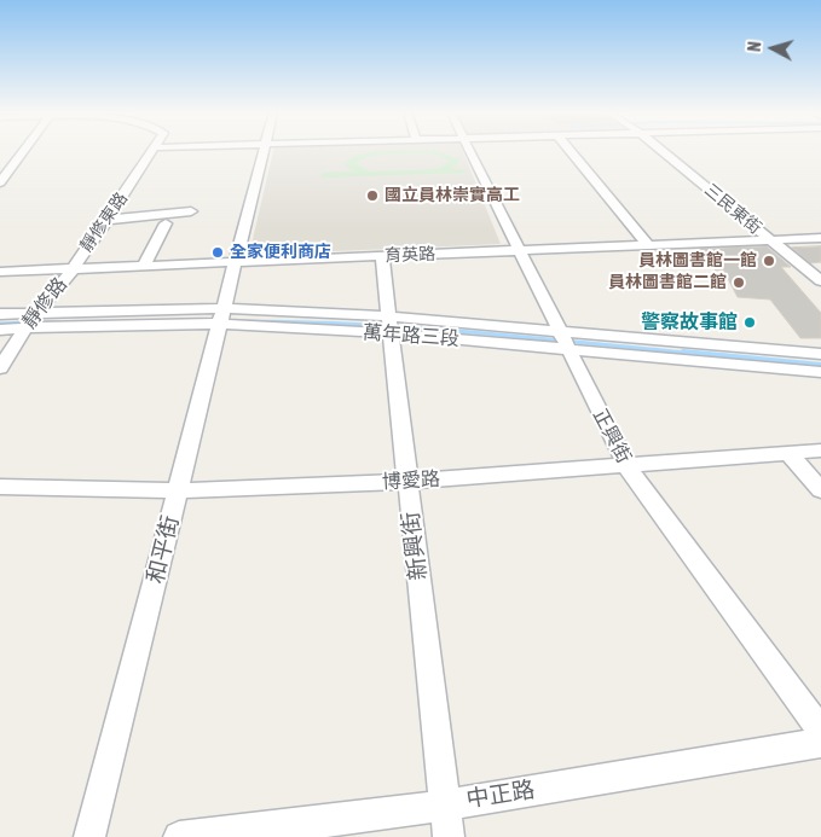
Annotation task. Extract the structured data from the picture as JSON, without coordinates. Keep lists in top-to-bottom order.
{
  "streets": {
    "street": [
      "三民東街",
      "靜修東路",
      "育英路",
      "靜修路",
      "萬年路三段",
      "正興街",
      "博愛路",
      "新興街",
      "和平街",
      "中正路"
    ]
  },
  "crossings": [
    ["三民東街", "育英路"],
    ["靜修東路", "育英路"],
    ["靜修東路", "靜修路"],
    ["育英路", "靜修路"],
    ["育英路", "正興街"],
    ["育英路", "新興街"],
    ["育英路", "和平街"],
    ["靜修路", "萬年路三段"],
    ["萬年路三段", "正興街"],
    ["萬年路三段", "新興街"],
    ["萬年路三段", "和平街"],
    ["正興街", "博愛路"],
    ["博愛路", "新興街"],
    ["博愛路", "和平街"],
    ["新興街", "中正路"]
  ],
  "places": [
    "國立員林崇實高工",
    "全家便利商店",
    "員林圖書館一館",
    "員林圖書館二館",
    "警察故事館"
  ],
  "north": "left"
}
